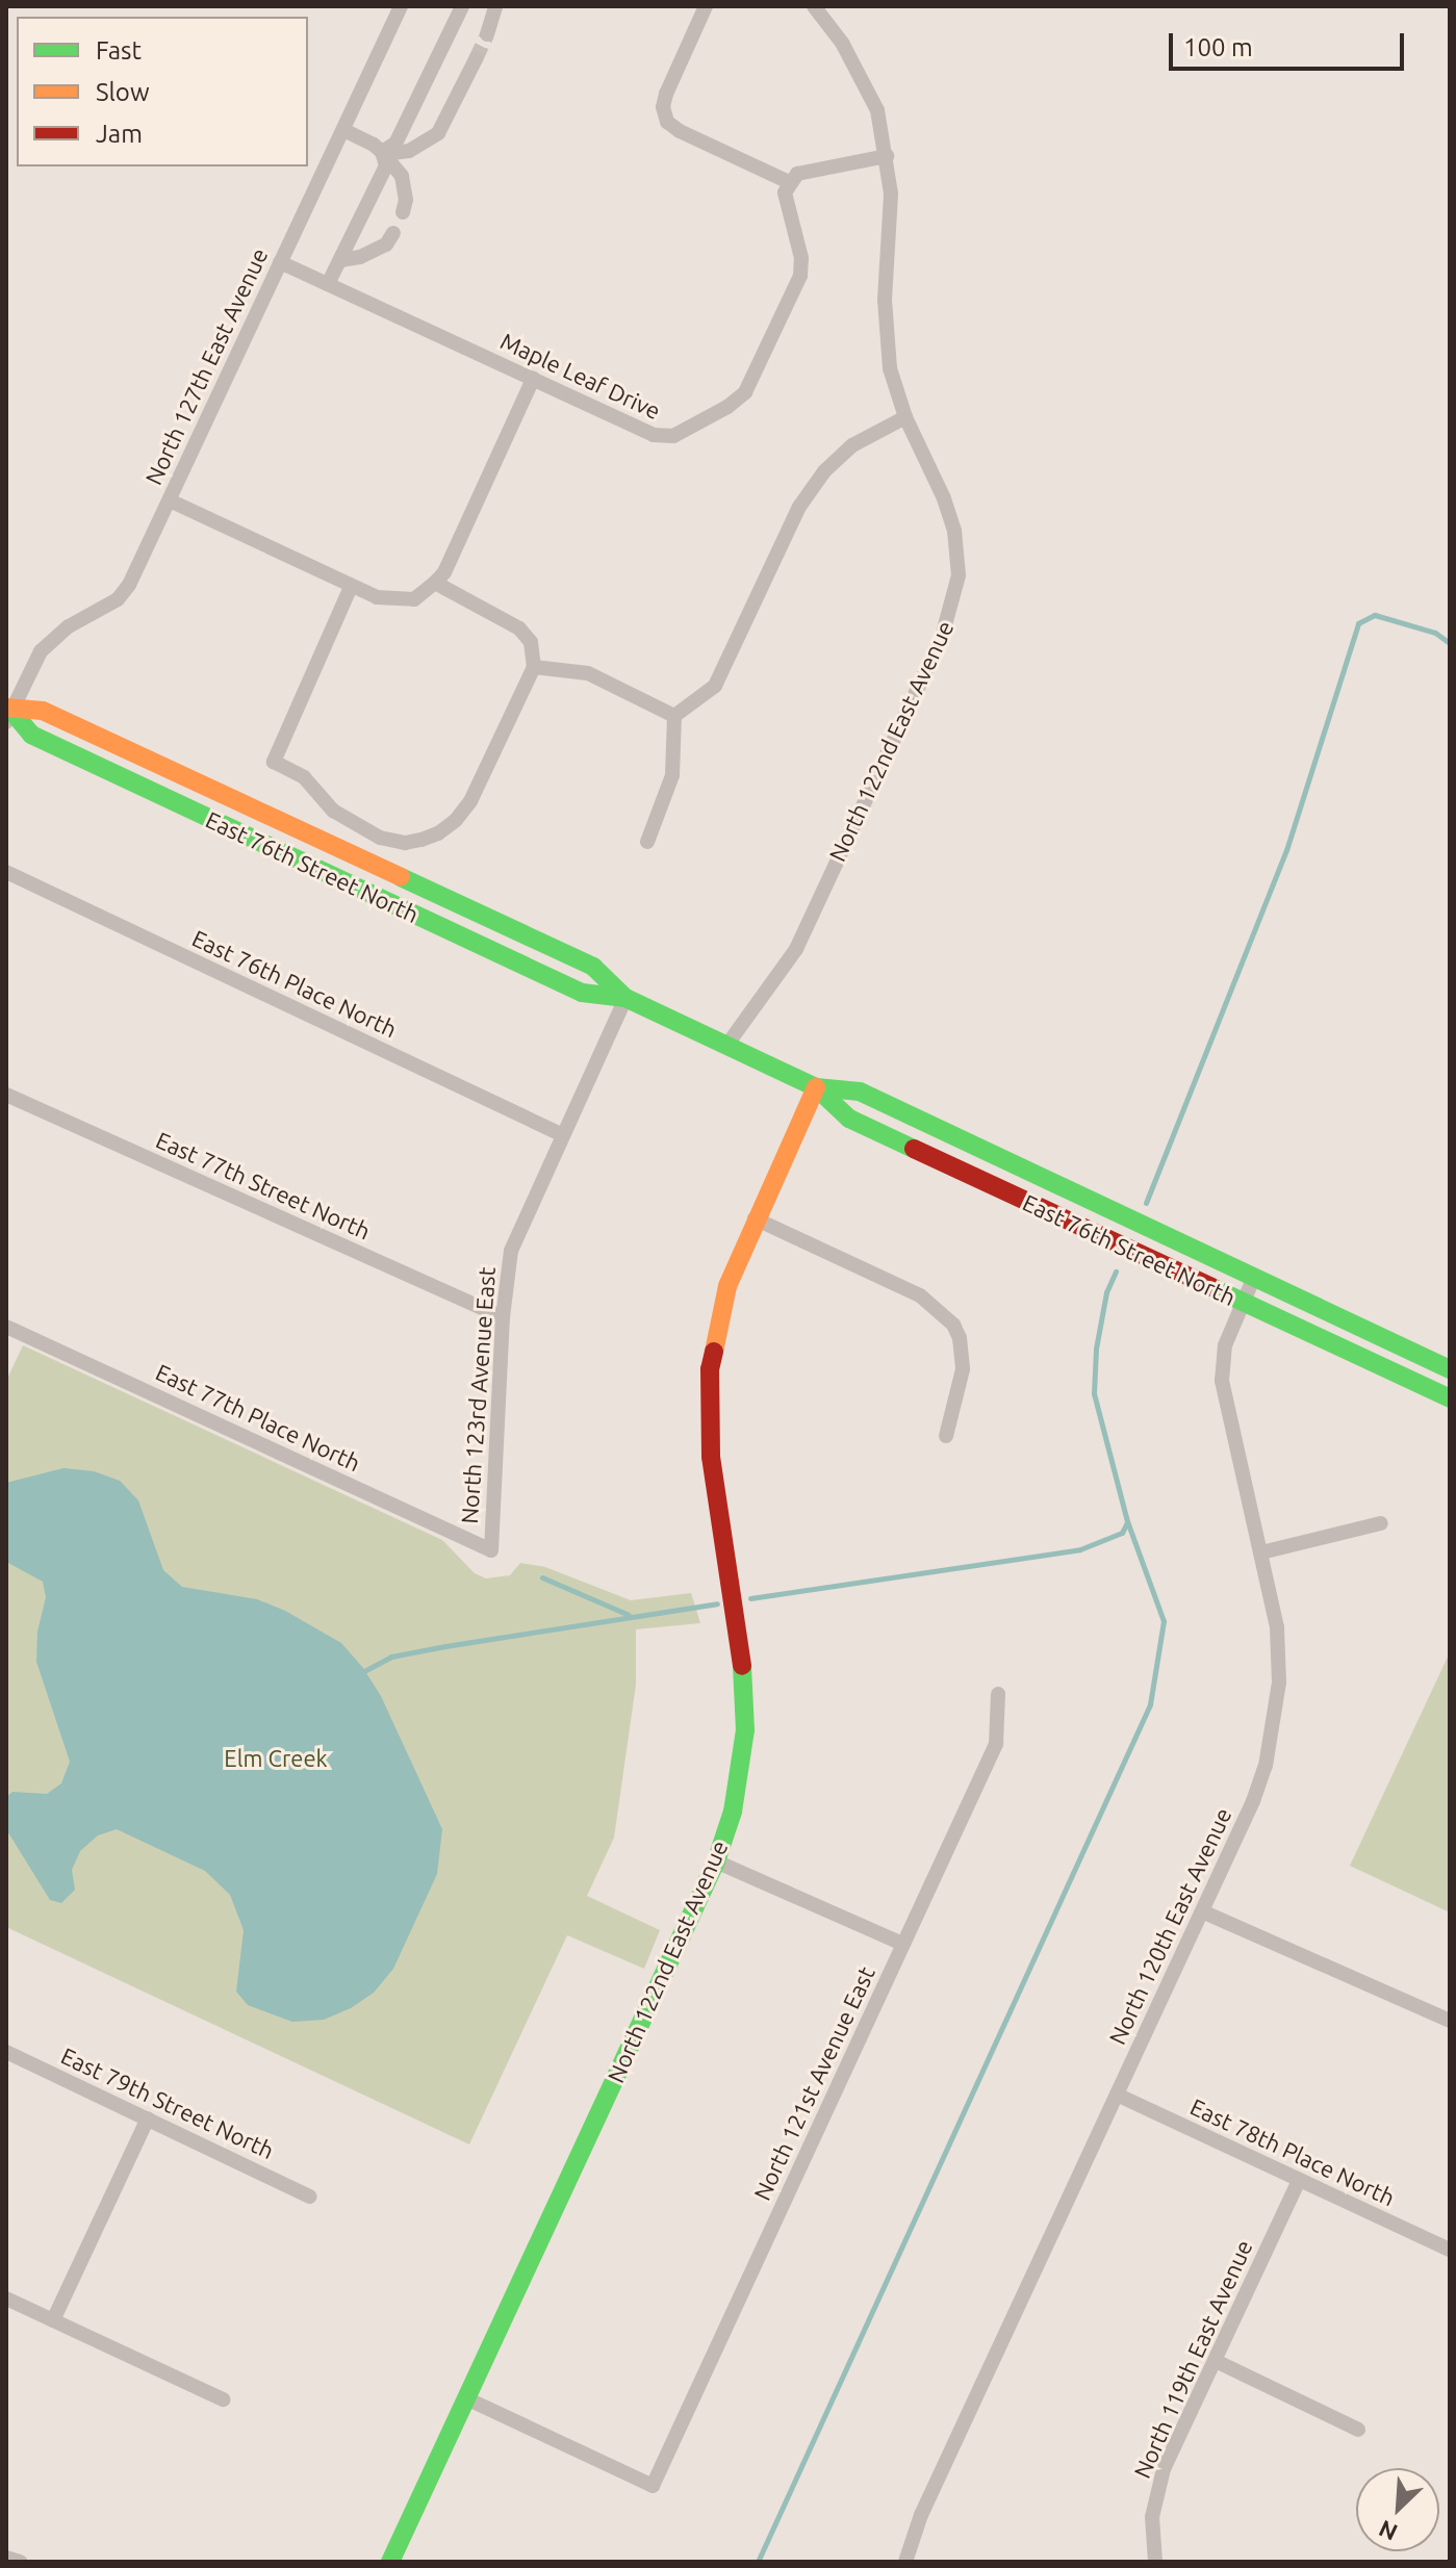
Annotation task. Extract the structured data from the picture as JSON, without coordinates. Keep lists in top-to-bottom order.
{
  "streets": {
    "main road": ["North 122nd East Avenue", "East 76th Street North"],
    "street": [
      "North 127th East Avenue",
      "Maple Leaf Drive",
      "East 76th Place North",
      "East 77th Street North",
      "North 123rd Avenue East",
      "East 77th Place North",
      "North 120th East Avenue",
      "North 121st Avenue East",
      "East 79th Street North",
      "East 78th Place North",
      "North 119th East Avenue"
    ]
  },
  "crossings": [
    ["North 127th East Avenue", "Maple Leaf Drive"],
    ["North 127th East Avenue", "East 76th Street North"],
    ["North 122nd East Avenue", "East 76th Street North"],
    ["North 122nd East Avenue", "North 121st Avenue East"],
    ["East 76th Street North", "North 123rd Avenue East"],
    ["East 76th Street North", "North 120th East Avenue"],
    ["East 76th Place North", "North 123rd Avenue East"],
    ["East 77th Street North", "North 123rd Avenue East"],
    ["North 123rd Avenue East", "East 77th Place North"],
    ["North 120th East Avenue", "East 78th Place North"],
    ["East 78th Place North", "North 119th East Avenue"]
  ],
  "parks": ["Elm Creek"],
  "legend": ["Fast", "Slow", "Jam"],
  "scale_bar": "100 m",
  "north": "bottom left"
}
